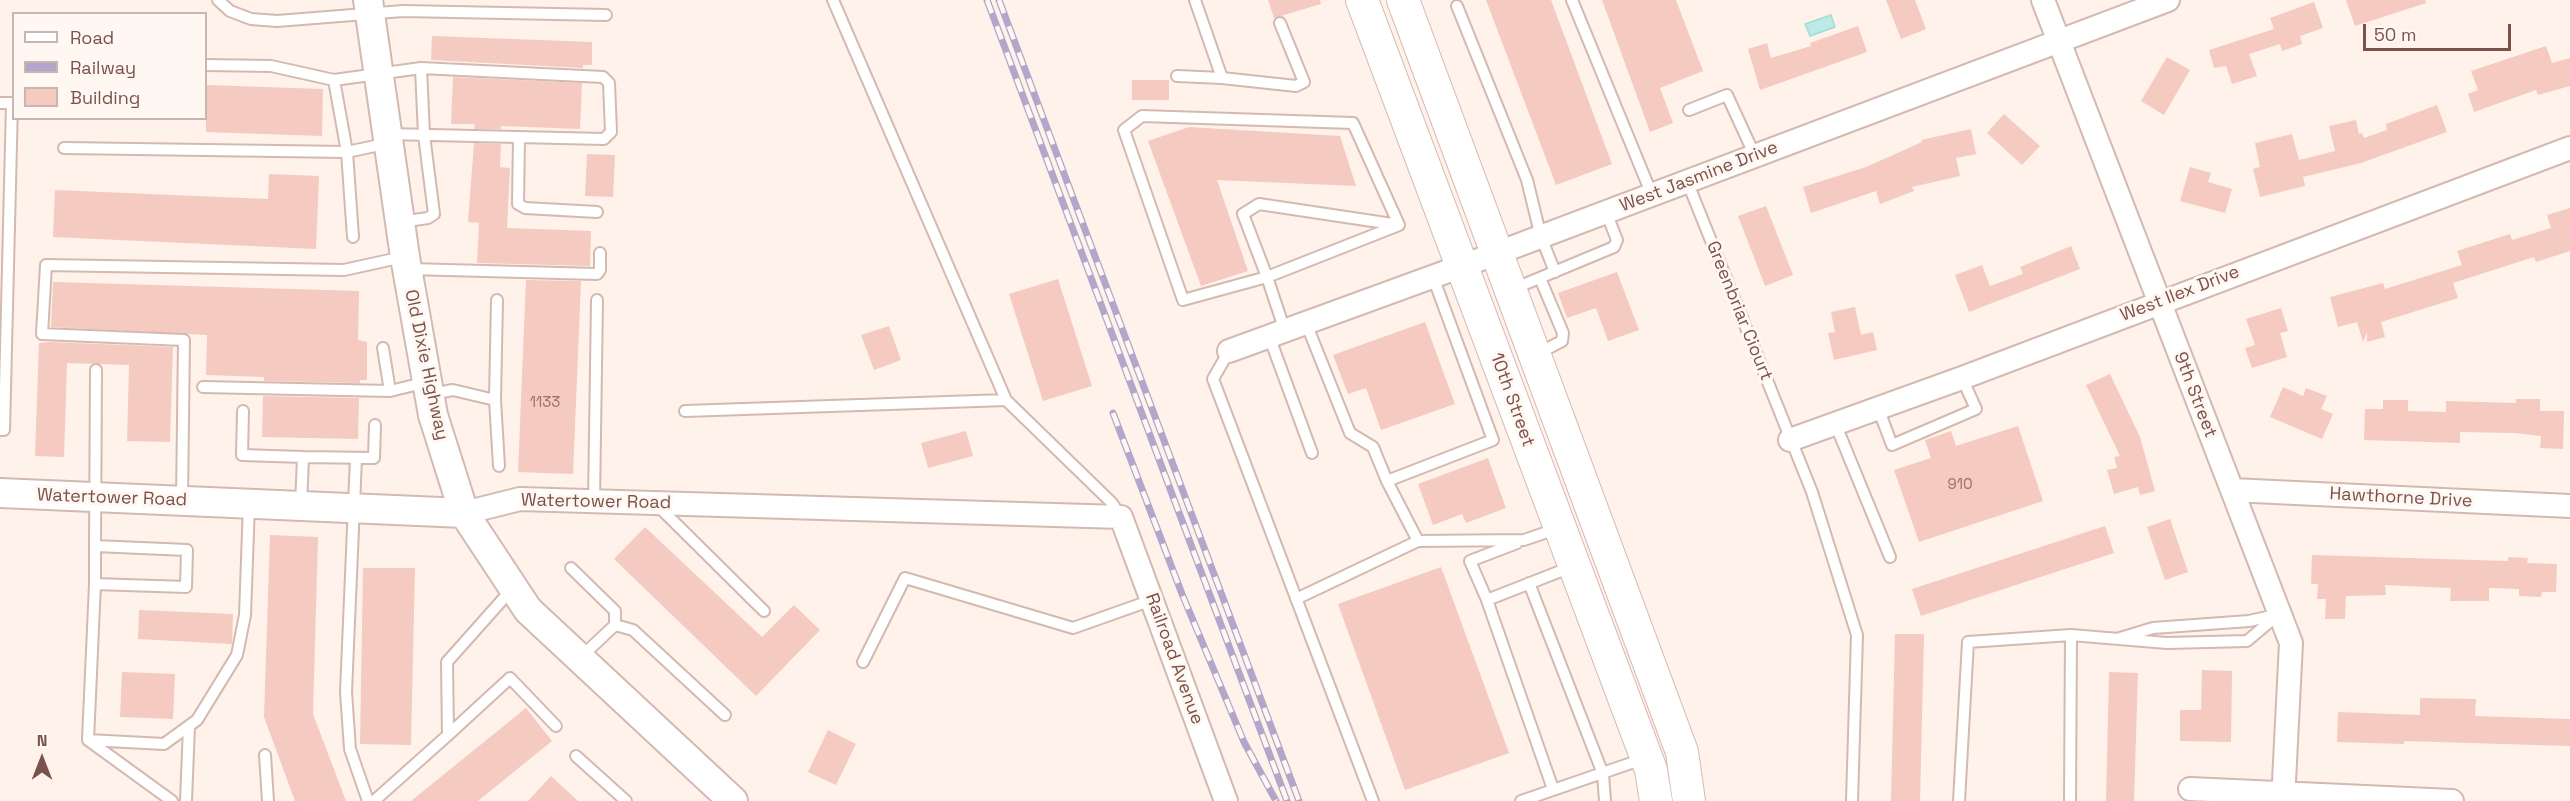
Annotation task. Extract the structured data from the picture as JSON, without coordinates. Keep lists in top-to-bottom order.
{
  "streets": {
    "main road": ["10th Street"],
    "street": [
      "West Jasmine Drive",
      "West Ilex Drive",
      "Old Dixie Highway",
      "9th Street",
      "Watertower Road",
      "Hawthorne Drive",
      "Railroad Avenue"
    ],
    "lane": ["Greenbriar Ciourt"]
  },
  "crossings": [
    ["West Jasmine Drive", "Greenbriar Ciourt"],
    ["West Jasmine Drive", "9th Street"],
    ["West Jasmine Drive", "10th Street"],
    ["West Ilex Drive", "Greenbriar Ciourt"],
    ["West Ilex Drive", "9th Street"],
    ["Old Dixie Highway", "Watertower Road"],
    ["9th Street", "Hawthorne Drive"],
    ["Watertower Road", "Railroad Avenue"]
  ],
  "house_numbers": ["1133", "910"],
  "legend": ["Road", "Railway", "Building"],
  "scale_bar": "50 m",
  "north": "top"
}
